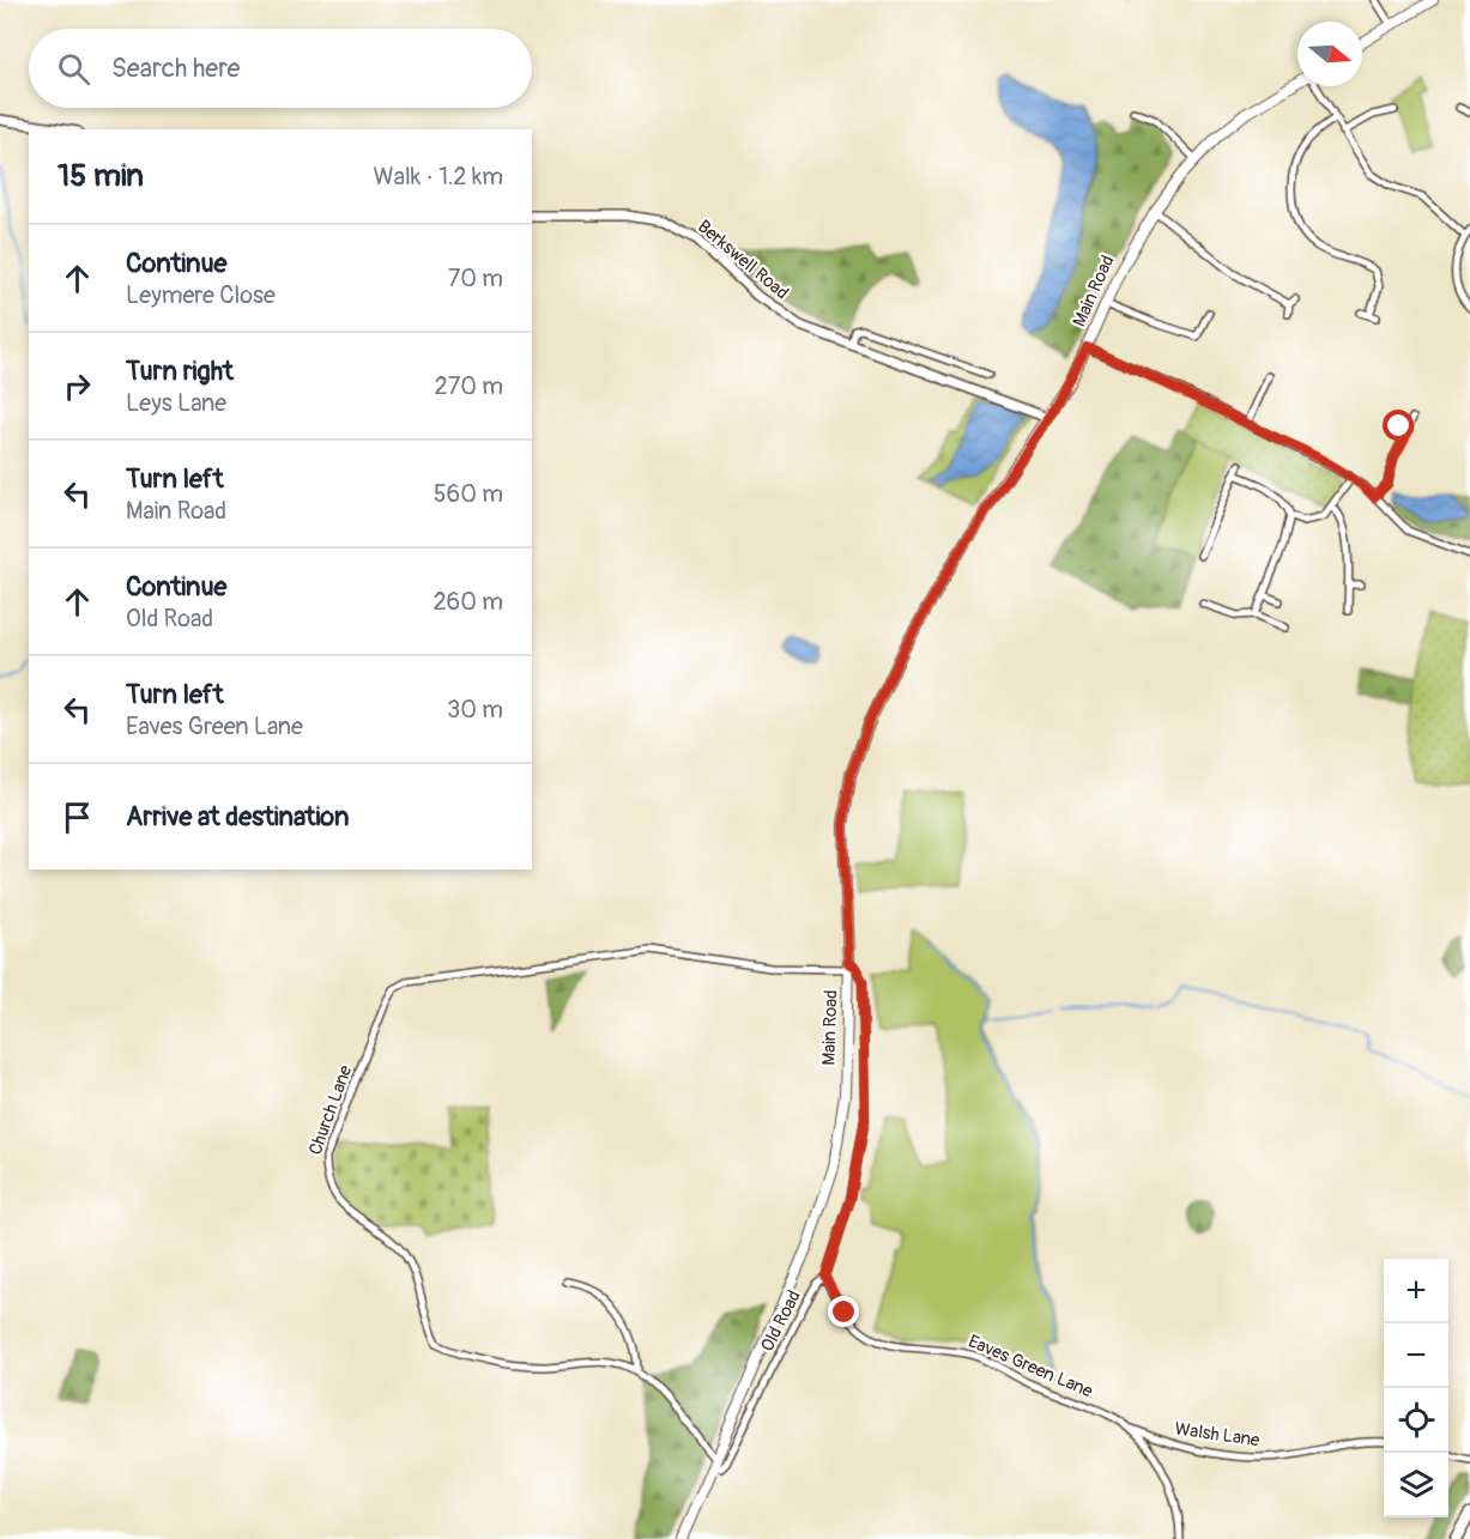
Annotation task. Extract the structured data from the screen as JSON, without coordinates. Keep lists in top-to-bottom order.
{
  "streets": {
    "main road": ["Main Road"],
    "street": [
      "Berkswell Road",
      "Church Lane",
      "Old Road",
      "Eaves Green Lane",
      "Walsh Lane"
    ]
  },
  "crossings": [
    ["Berkswell Road", "Main Road"],
    ["Main Road", "Church Lane"],
    ["Main Road", "Old Road"],
    ["Church Lane", "Old Road"],
    ["Old Road", "Eaves Green Lane"],
    ["Eaves Green Lane", "Walsh Lane"]
  ],
  "north": "right",
  "page": {
    "search": "Search here",
    "heading": ["15 min", "Walk · 1.2 km"],
    "list": [
      ["Continue", "Leymere Close", "70 m"],
      ["Turn right", "Leys Lane", "270 m"],
      ["Turn left", "Main Road", "560 m"],
      ["Continue", "Old Road", "260 m"],
      ["Turn left", "Eaves Green Lane", "30 m"],
      "Arrive at destination"
    ],
    "map_buttons": ["+", "−"]
  }
}
